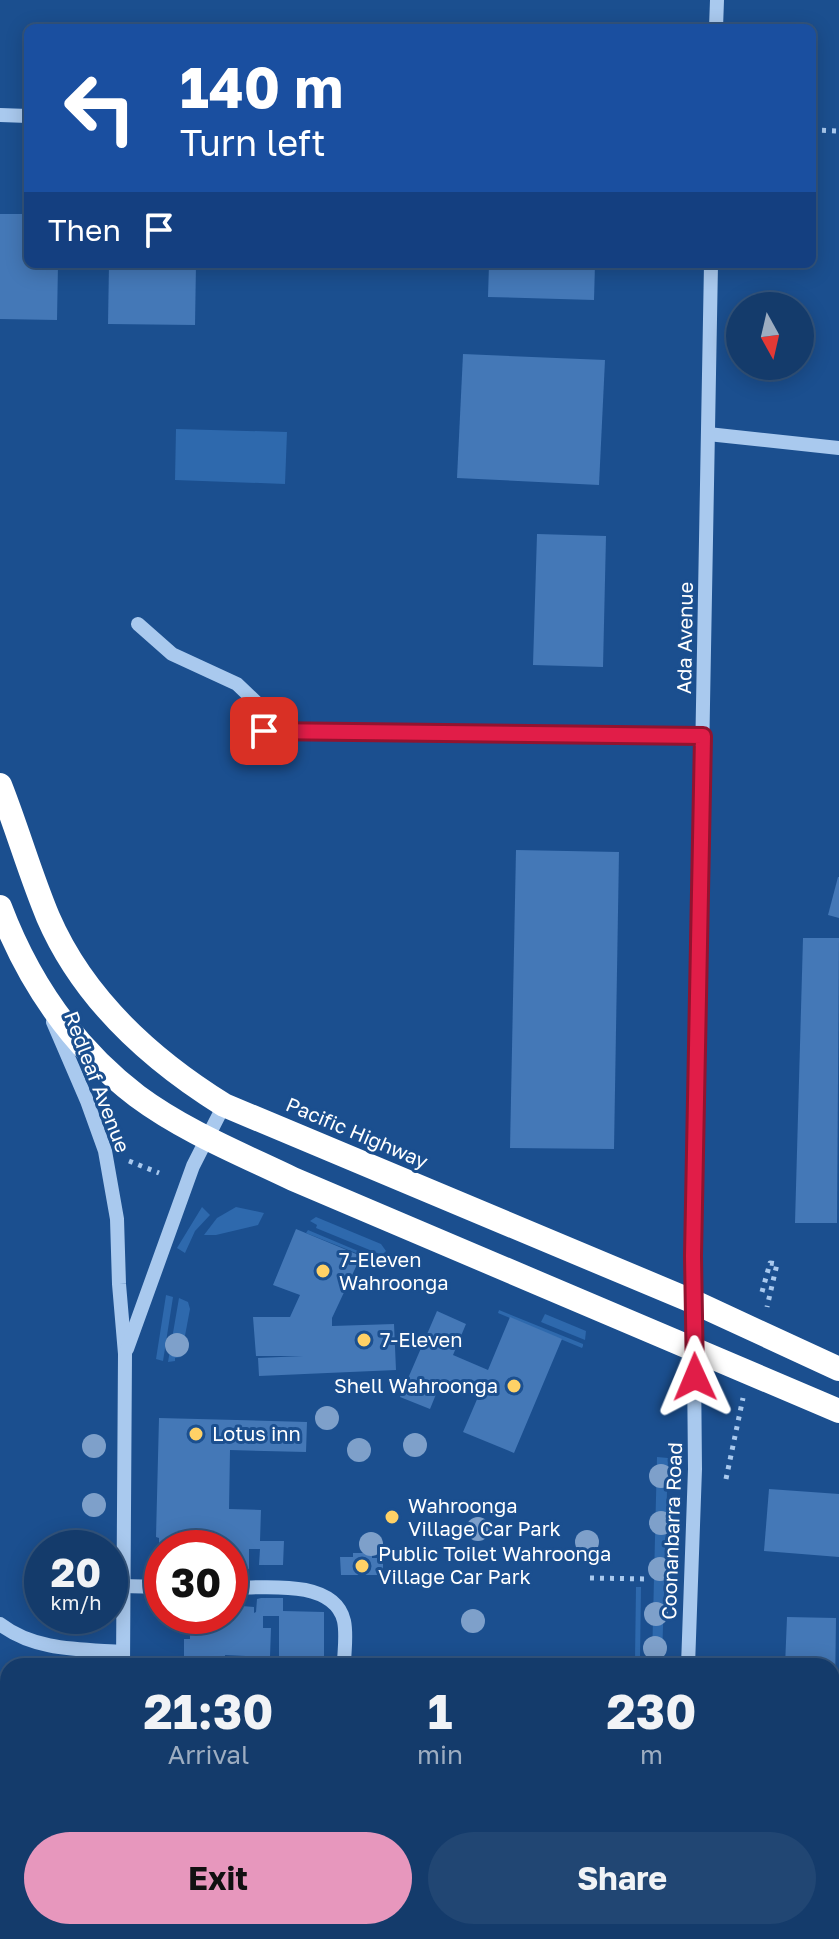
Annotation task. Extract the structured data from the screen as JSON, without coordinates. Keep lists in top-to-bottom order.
{
  "streets": {
    "highway": ["Pacific Highway"],
    "street": ["Ada Avenue", "Redleaf Avenue", "Coonanbarra Road"]
  },
  "crossings": [
    ["Ada Avenue", "Pacific Highway"],
    ["Ada Avenue", "Coonanbarra Road"],
    ["Redleaf Avenue", "Pacific Highway"]
  ],
  "places": [
    "7-Eleven Wahroonga",
    "7-Eleven",
    "Shell Wahroonga",
    "Lotus inn",
    "Wahroonga Village Car Park",
    "Public Toilet Wahroonga Village Car Park"
  ],
  "north": "bottom",
  "page": {
    "turn": ["140 m", "Turn left"],
    "then": "Then",
    "speed": "20 km/h",
    "limit": "30",
    "eta": [
      "21:30",
      "Arrival",
      "1",
      "min",
      "230",
      "m"
    ],
    "buttons": ["Exit", "Share"]
  }
}
